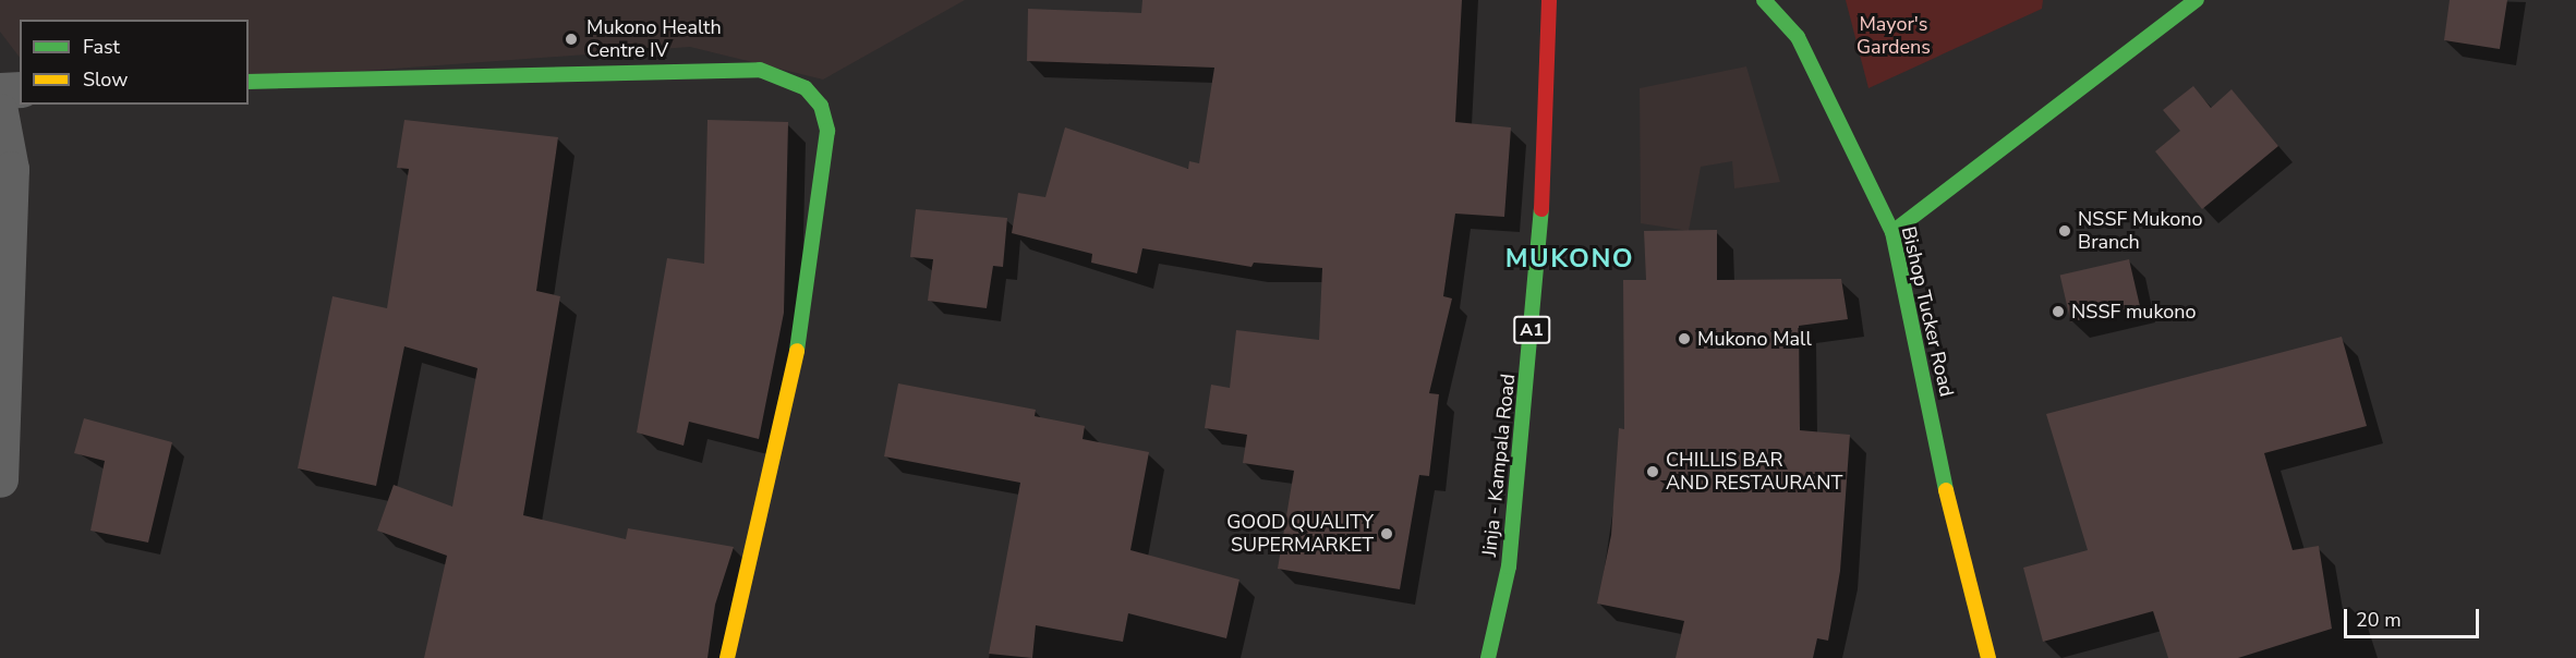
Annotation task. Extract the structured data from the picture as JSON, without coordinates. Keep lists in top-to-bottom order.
{
  "streets": {
    "main road": ["Bishop Tucker Road", "A1", "Jinja - Kampala Road"]
  },
  "districts": ["MUKONO"],
  "parks": ["Mayor's Gardens"],
  "places": [
    "Mukono Health Centre IV",
    "NSSF Mukono Branch",
    "NSSF mukono",
    "Mukono Mall",
    "CHILLIS BAR AND RESTAURANT",
    "GOOD QUALITY SUPERMARKET"
  ],
  "legend": ["Fast", "Slow"],
  "scale_bar": "20 m"
}
